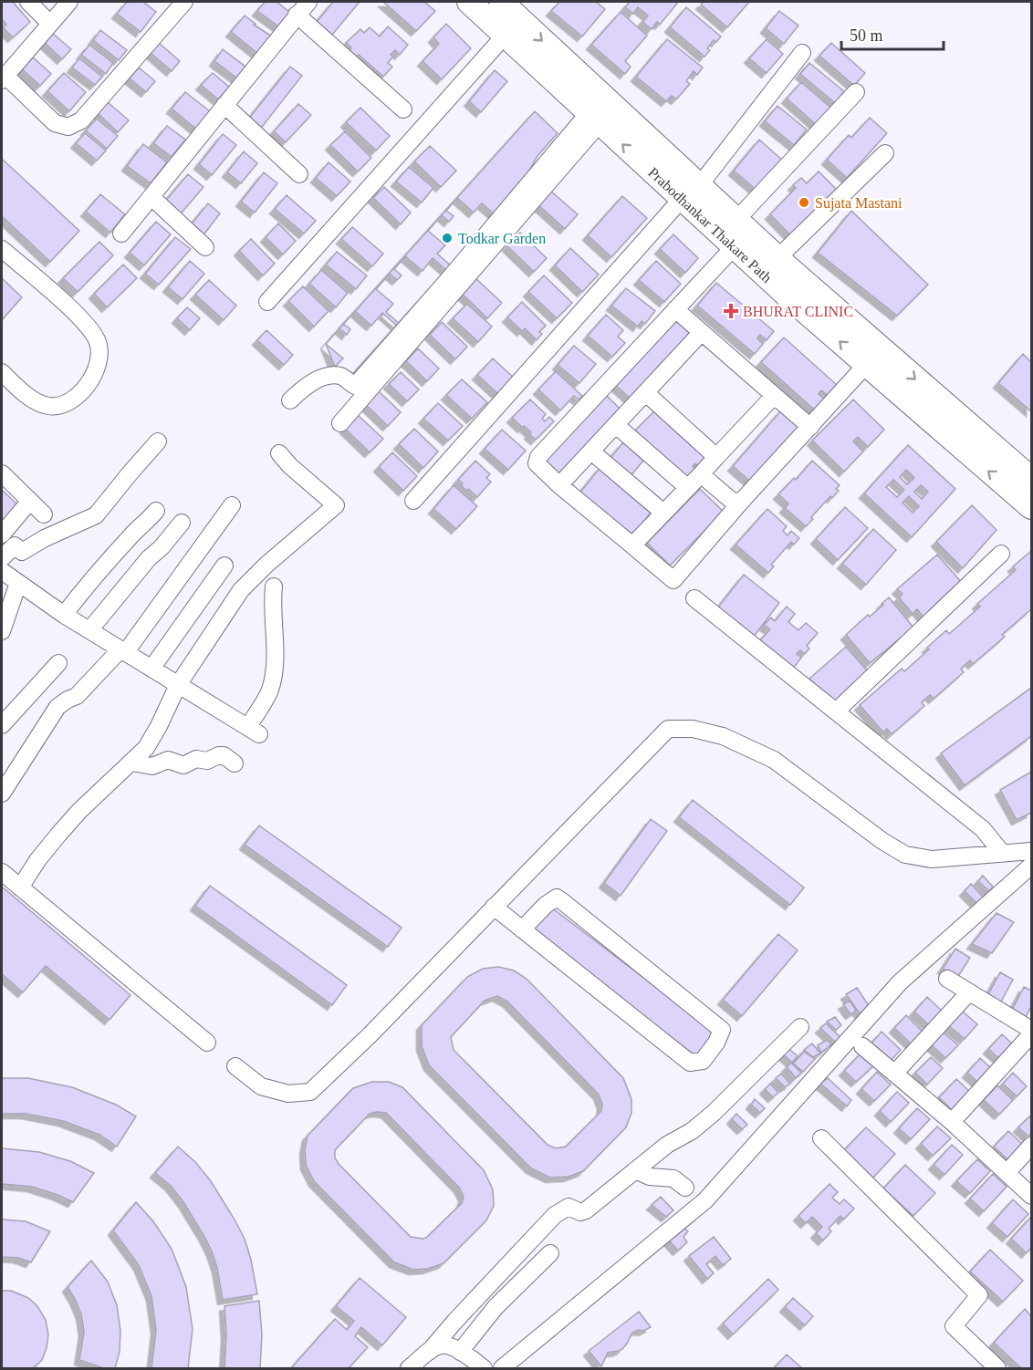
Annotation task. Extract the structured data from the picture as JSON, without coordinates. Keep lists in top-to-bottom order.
{
  "streets": {
    "main road": ["Prabodhankar Thakare Path"]
  },
  "places": {
    "other": ["Sujata Mastani", "Todkar Garden"],
    "health": ["BHURAT CLINIC"]
  },
  "scale_bar": "50 m"
}
